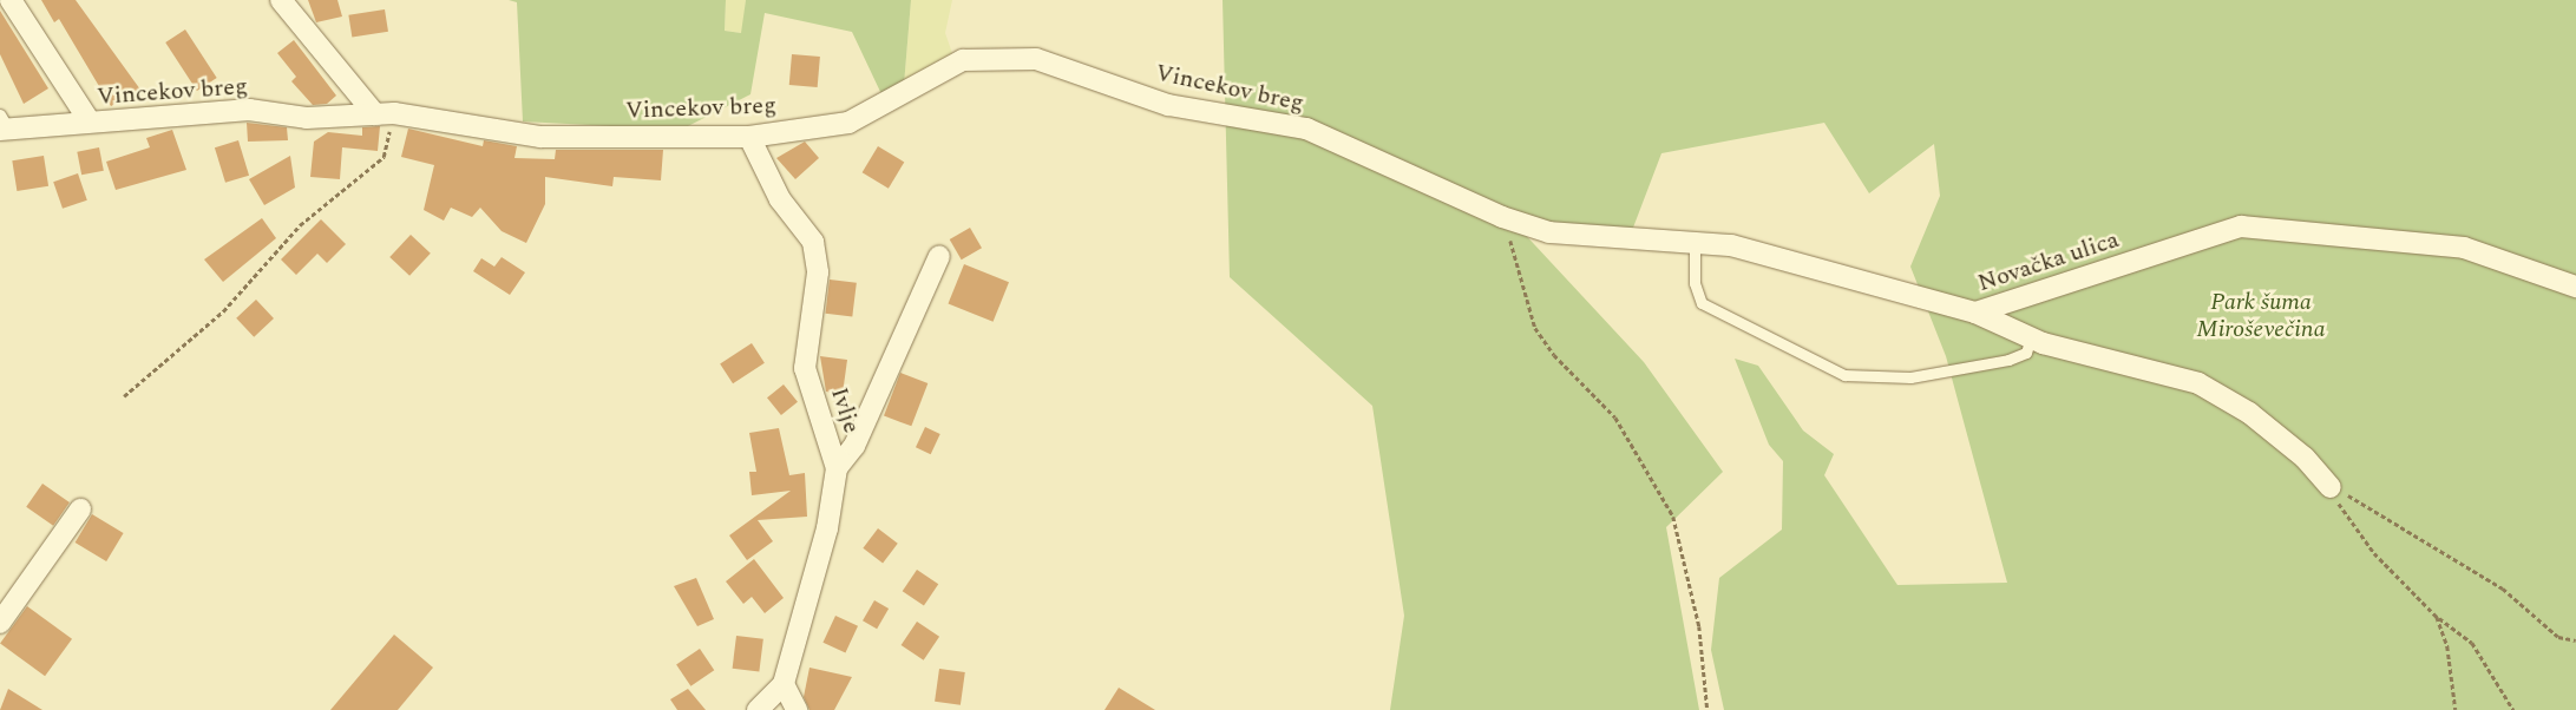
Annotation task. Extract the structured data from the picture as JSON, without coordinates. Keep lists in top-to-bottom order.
{
  "streets": {
    "street": ["Vincekov breg", "Novačka ulica", "Ivlje"]
  },
  "crossings": [
    ["Vincekov breg", "Novačka ulica"],
    ["Vincekov breg", "Ivlje"]
  ],
  "parks": ["Park šuma Miroševečina"]
}
